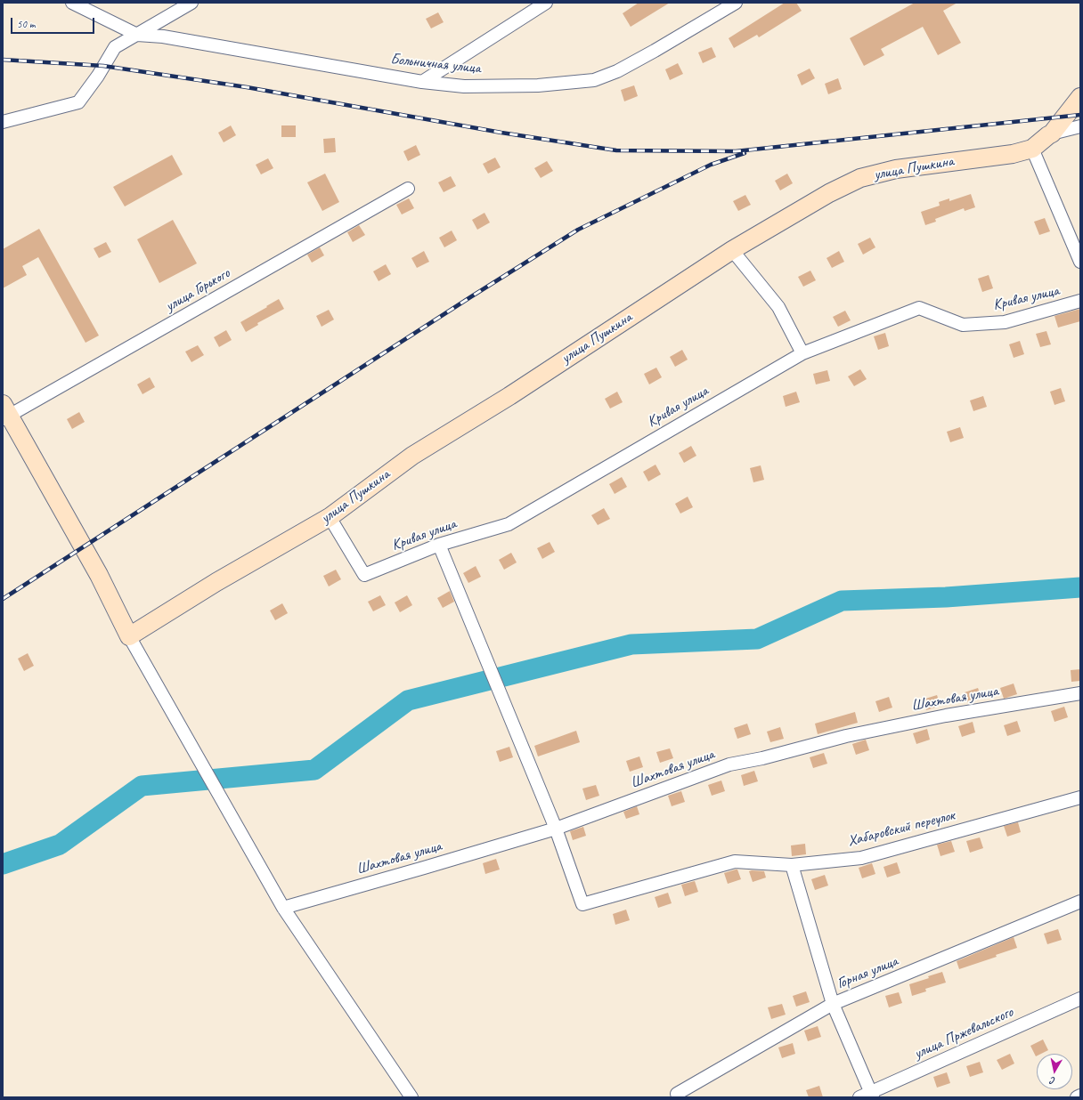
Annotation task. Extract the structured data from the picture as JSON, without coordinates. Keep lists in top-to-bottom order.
{
  "streets": {
    "main road": ["улица Пушкина"],
    "street": [
      "Больничная улица",
      "улица Горького",
      "Кривая улица",
      "Шахтовая улица",
      "Хабаровский переулок",
      "Горная улица",
      "улица Пржевальского"
    ]
  },
  "crossings": [
    ["улица Пушкина", "Кривая улица"],
    ["Шахтовая улица", "Хабаровский переулок"]
  ],
  "scale_bar": "50 m",
  "north": "bottom"
}
